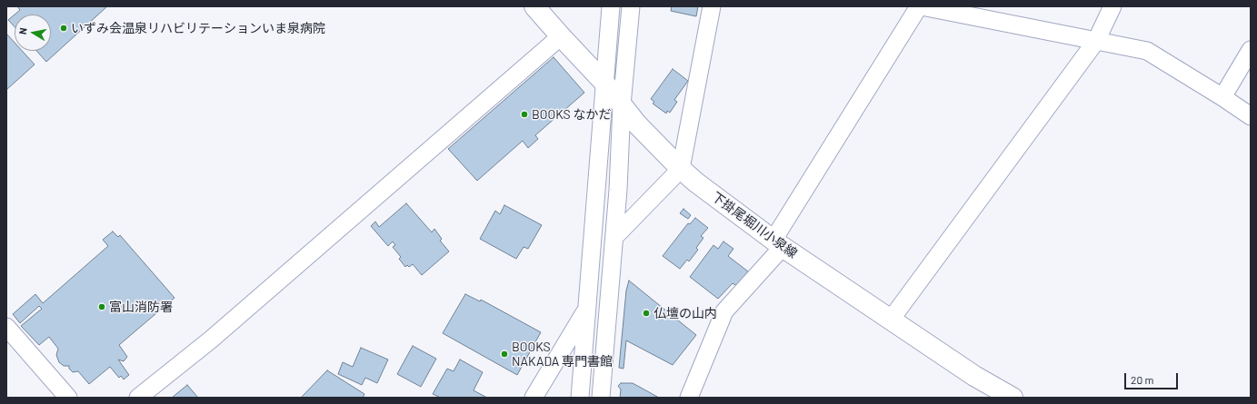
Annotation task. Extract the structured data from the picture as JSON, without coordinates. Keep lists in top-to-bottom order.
{
  "streets": {
    "main road": ["下掛尾堀川小泉線"]
  },
  "places": [
    "いずみ会温泉リハビリテーションいま泉病院",
    "BOOKS なかだ",
    "富山消防署",
    "仏壇の山内",
    "BOOKS NAKADA 専門書館"
  ],
  "scale_bar": "20 m",
  "north": "left"
}
